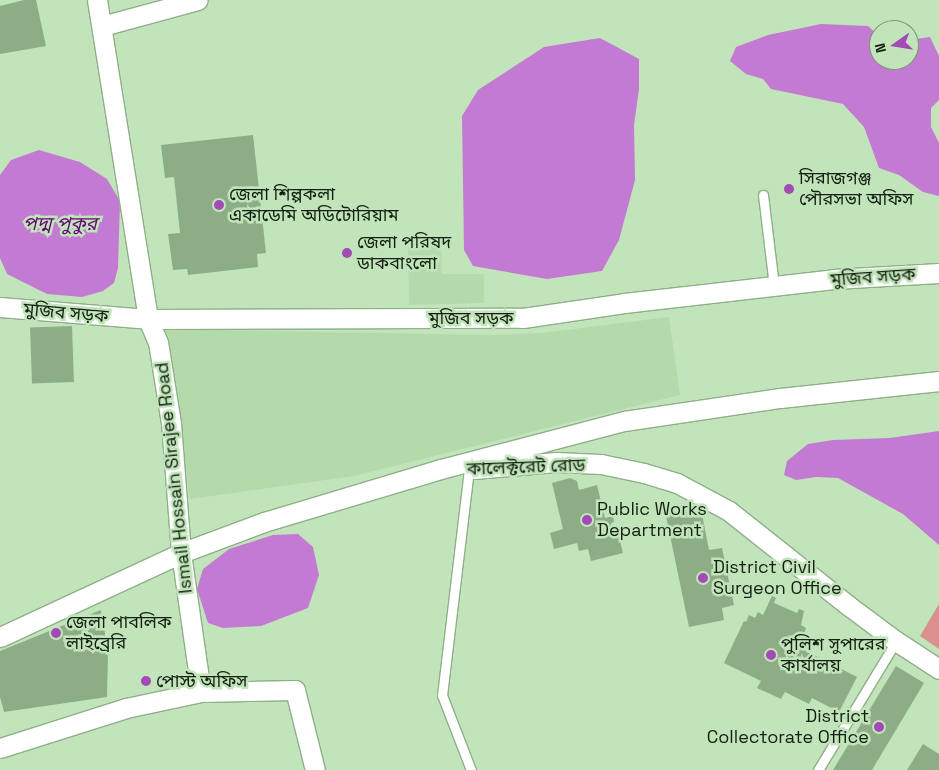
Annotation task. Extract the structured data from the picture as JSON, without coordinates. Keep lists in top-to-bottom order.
{
  "streets": {
    "street": ["মুজিব সড়ক", "কালেক্টরেট রোড", "Ismail Hossain Sirajee Road"]
  },
  "crossings": [
    ["মুজিব সড়ক", "Ismail Hossain Sirajee Road"]
  ],
  "water": ["পদ্ম পুকুর"],
  "places": [
    "সিরাজগঞ্জ পৌরসভা অফিস",
    "জেলা শিল্পকলা একাডেমি অডিটোরিয়াম",
    "জেলা পরিষদ ডাকবাংলো",
    "Public Works Department",
    "District Civil Surgeon Office",
    "জেলা পাবলিক লাইব্রেরি",
    "পুলিশ সুপারের কার্যালয়",
    "পোস্ট অফিস",
    "District Collectorate Office"
  ],
  "north": "left"
}
